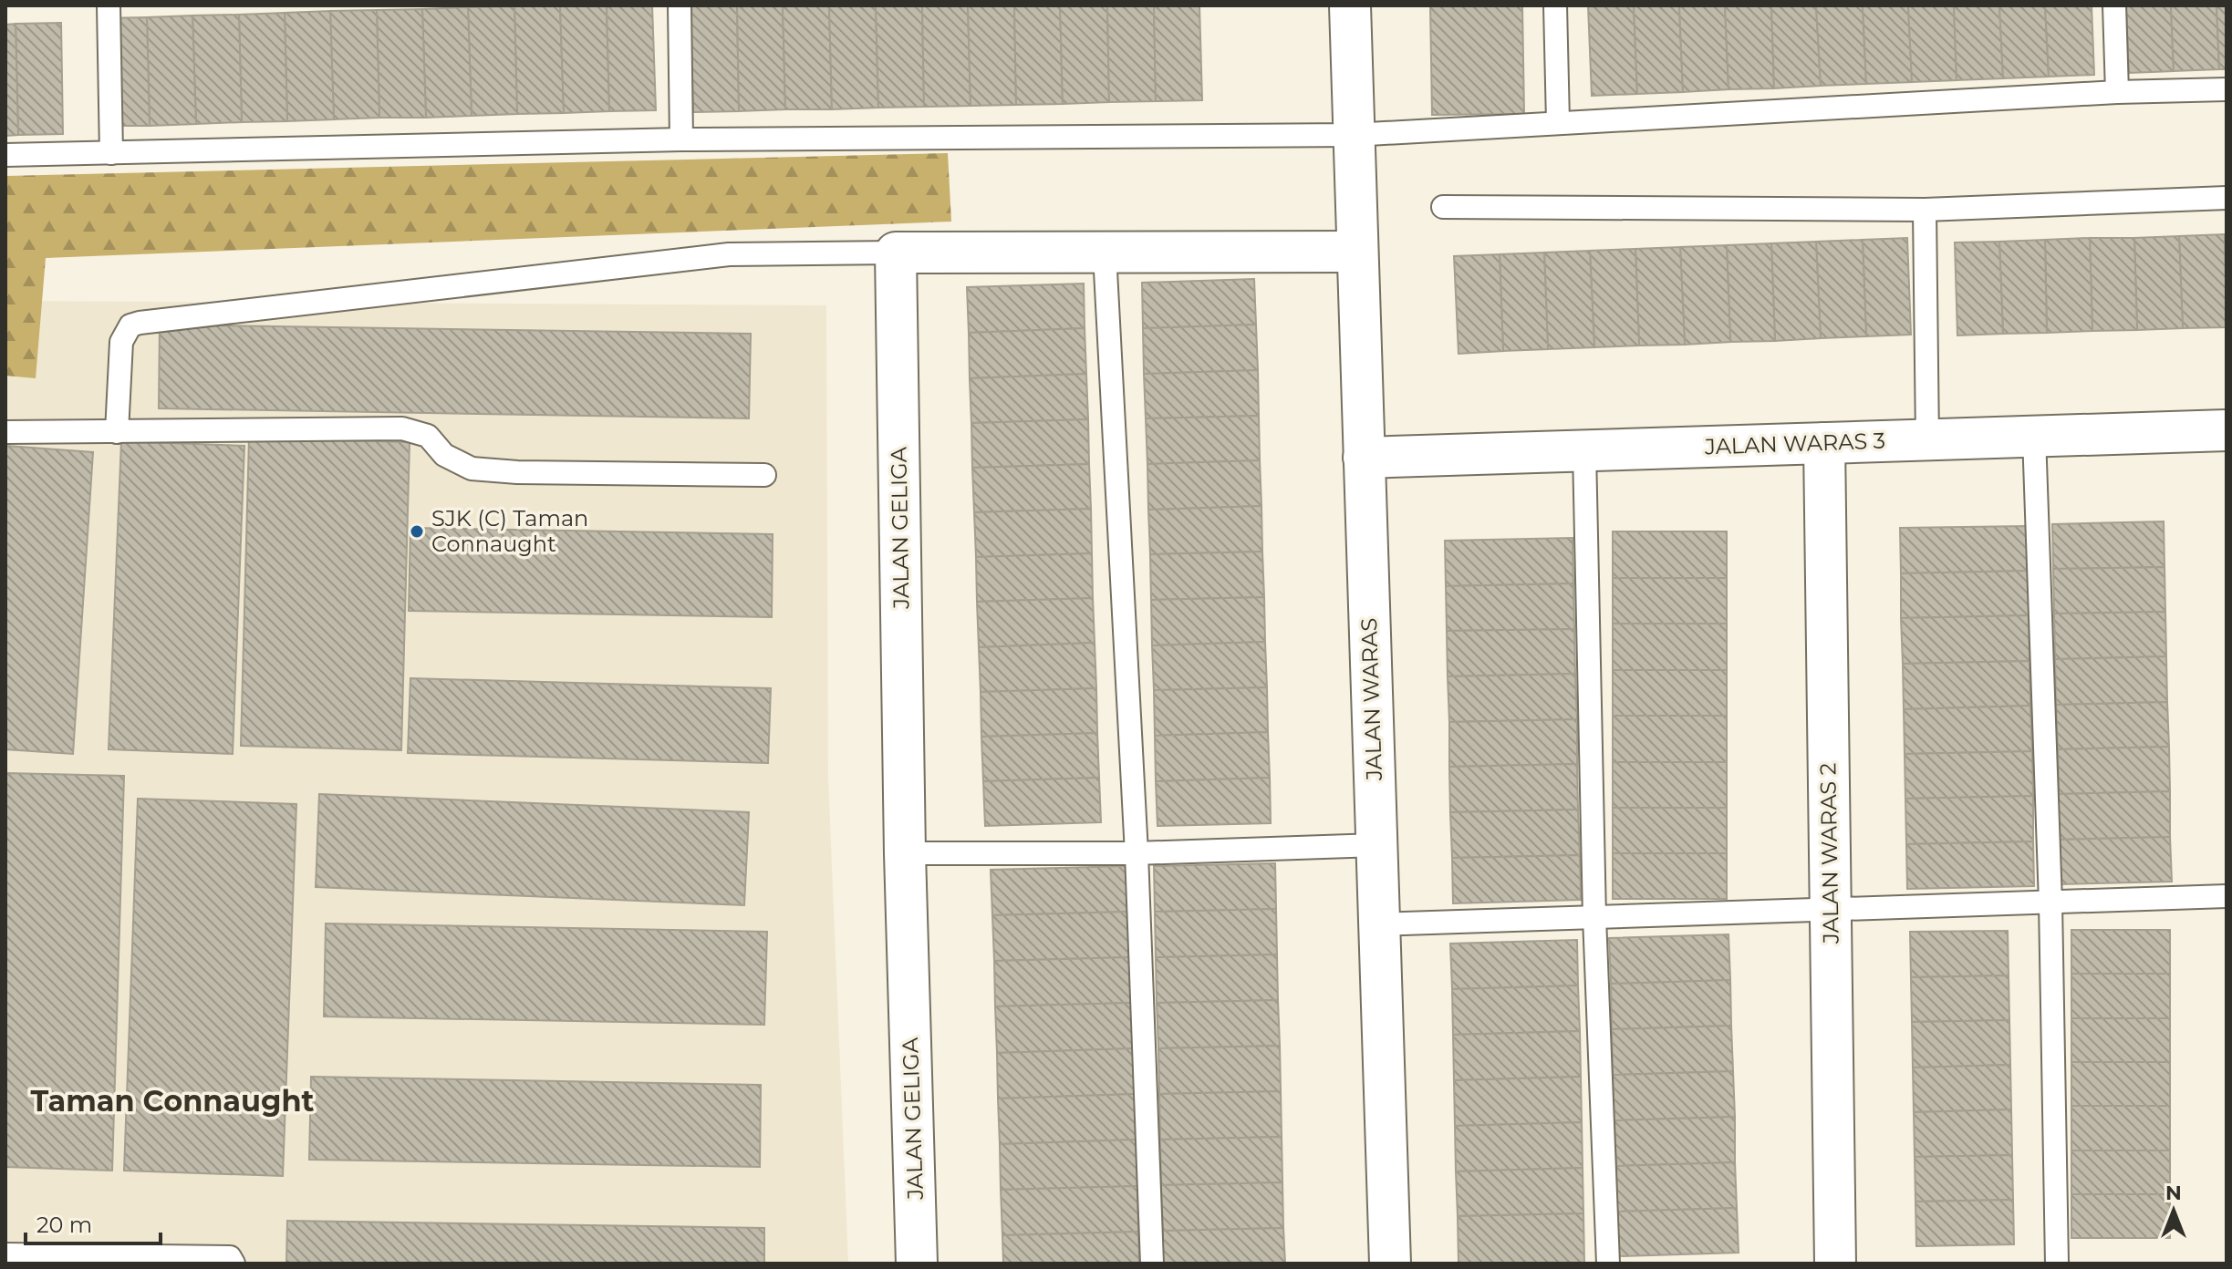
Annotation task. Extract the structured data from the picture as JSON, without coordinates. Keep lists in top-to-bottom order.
{
  "streets": {
    "street": [
      "JALAN WARAS 3",
      "JALAN GELIGA",
      "JALAN WARAS",
      "JALAN WARAS 2"
    ]
  },
  "crossings": [
    ["JALAN WARAS 3", "JALAN WARAS"],
    ["JALAN WARAS 3", "JALAN WARAS 2"]
  ],
  "districts": ["Taman Connaught"],
  "places": ["SJK (C) Taman Connaught"],
  "scale_bar": "20 m",
  "north": "top"
}
